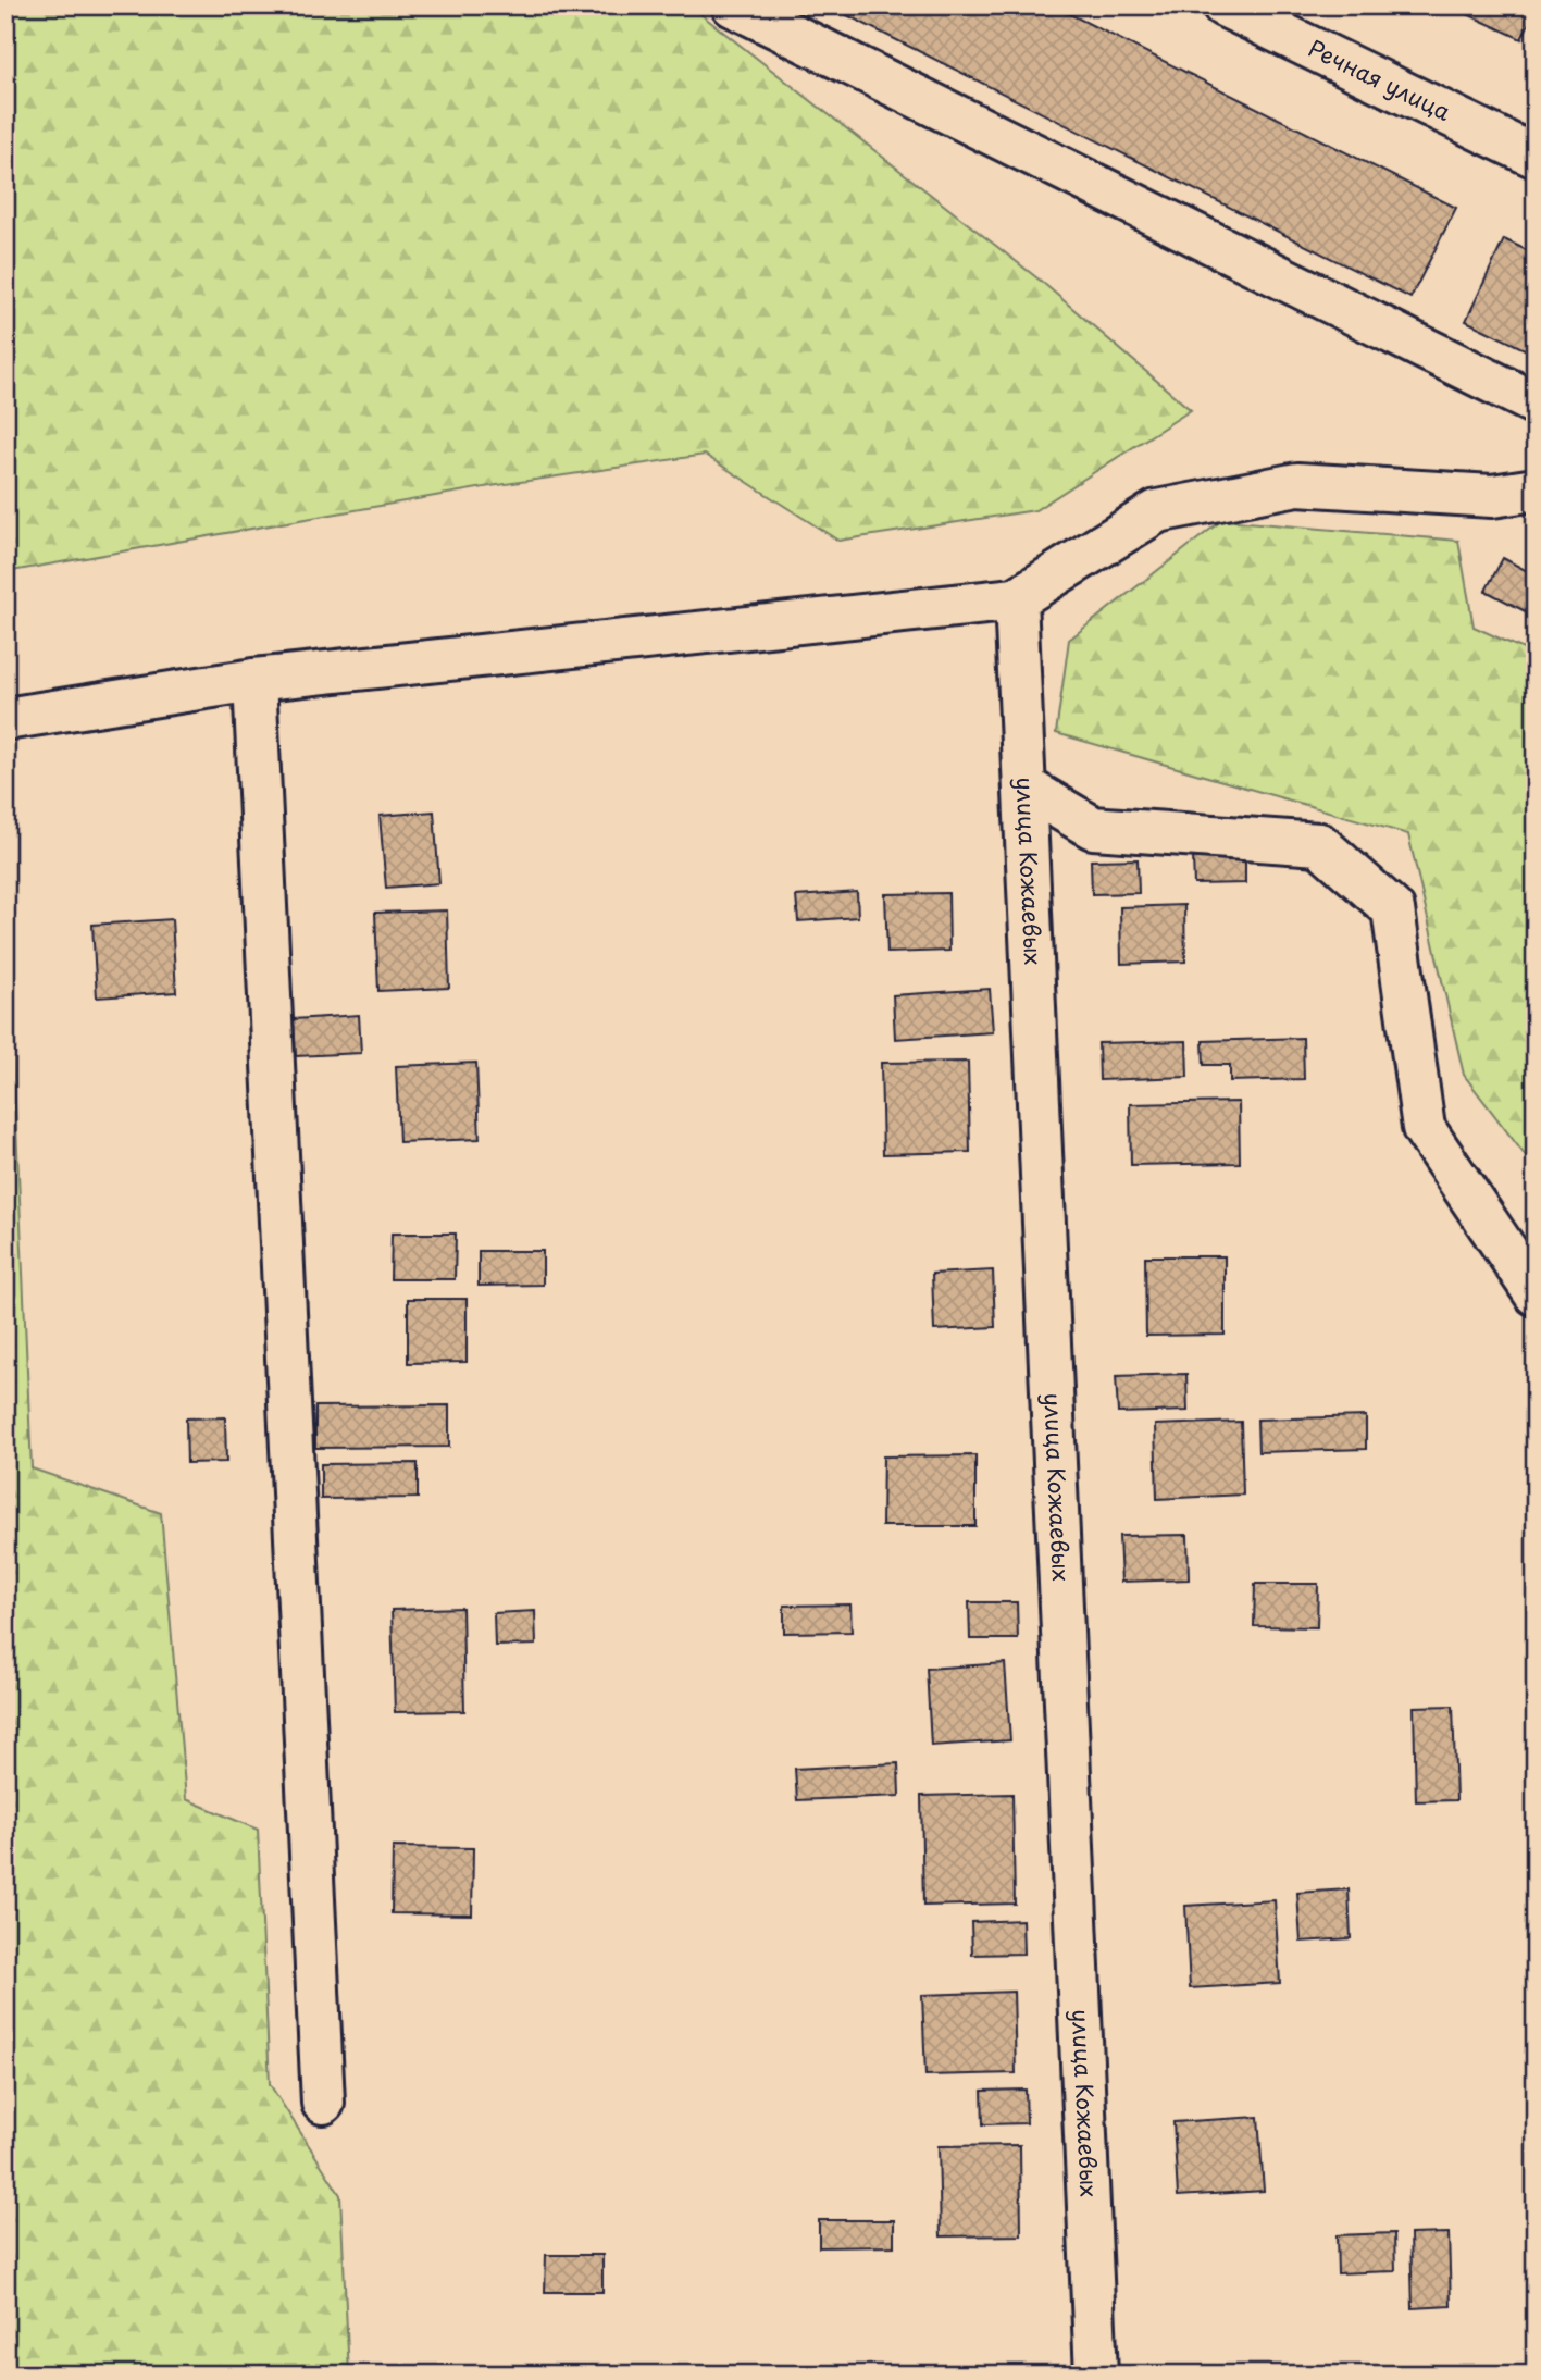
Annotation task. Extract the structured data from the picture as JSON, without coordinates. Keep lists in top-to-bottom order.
{
  "streets": {
    "street": ["Речная улица", "улица Кожаевых"]
  }
}
